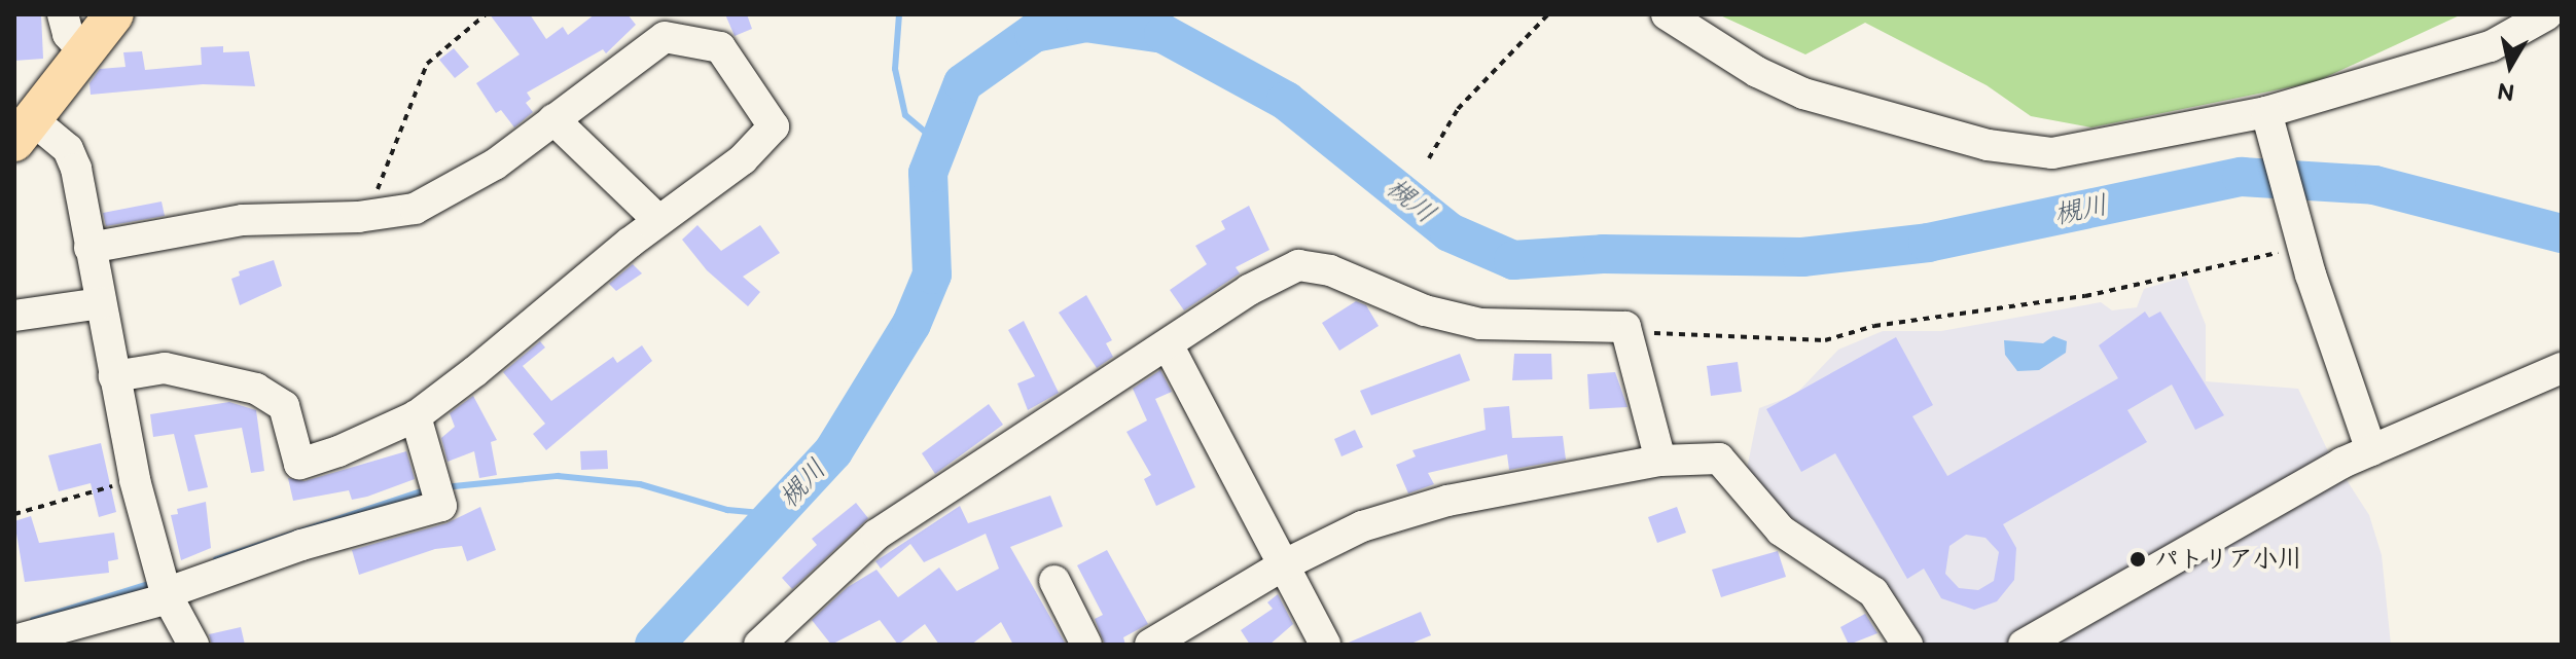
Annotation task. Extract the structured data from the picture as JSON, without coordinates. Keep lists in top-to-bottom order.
{
  "water": ["槻川"],
  "places": ["パトリア小川"],
  "north": "bottom"
}
